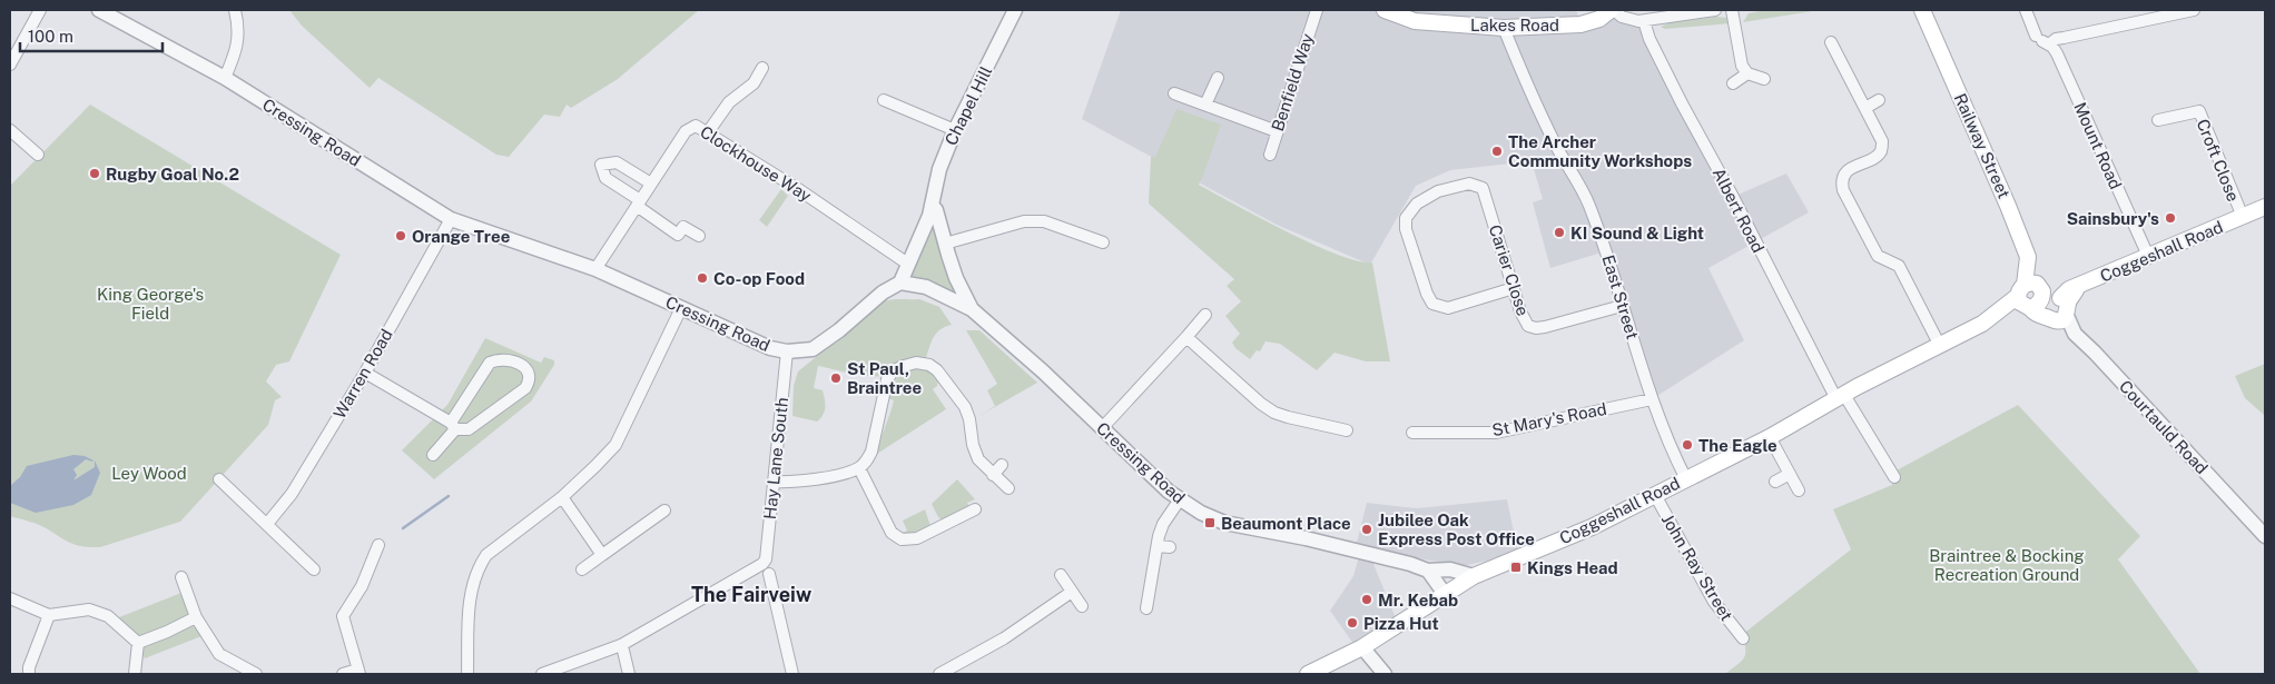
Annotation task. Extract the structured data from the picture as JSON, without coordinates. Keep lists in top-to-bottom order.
{
  "streets": {
    "main road": ["Lakes Road", "Railway Street", "Coggeshall Road"],
    "street": [
      "Benfield Way",
      "Chapel Hill",
      "Cressing Road",
      "Mount Road",
      "Croft Close",
      "Clockhouse Way",
      "Albert Road",
      "Carier Close",
      "East Street",
      "Warren Road",
      "St Mary's Road",
      "Courtauld Road",
      "Hay Lane South",
      "John Ray Street"
    ]
  },
  "crossings": [
    ["Lakes Road", "East Street"],
    ["Chapel Hill", "Cressing Road"],
    ["Chapel Hill", "Clockhouse Way"],
    ["Cressing Road", "Clockhouse Way"],
    ["Cressing Road", "Coggeshall Road"],
    ["Cressing Road", "Warren Road"],
    ["Cressing Road", "Hay Lane South"],
    ["Mount Road", "Coggeshall Road"],
    ["Croft Close", "Coggeshall Road"],
    ["Albert Road", "Coggeshall Road"],
    ["Coggeshall Road", "East Street"],
    ["Coggeshall Road", "Courtauld Road"],
    ["Coggeshall Road", "John Ray Street"],
    ["Carier Close", "East Street"],
    ["East Street", "St Mary's Road"]
  ],
  "districts": ["The Fairveiw"],
  "parks": ["King George's Field", "Ley Wood", "Braintree & Bocking Recreation Ground"],
  "places": {
    "other": [
      "The Archer Community Workshops",
      "Rugby Goal No.2",
      "Sainsbury's",
      "KI Sound & Light",
      "Orange Tree",
      "Co-op Food",
      "St Paul, Braintree",
      "The Eagle",
      "Jubilee Oak Express Post Office",
      "Mr. Kebab",
      "Pizza Hut"
    ],
    "transit": ["Beaumont Place", "Kings Head"]
  },
  "scale_bar": "100 m"
}
